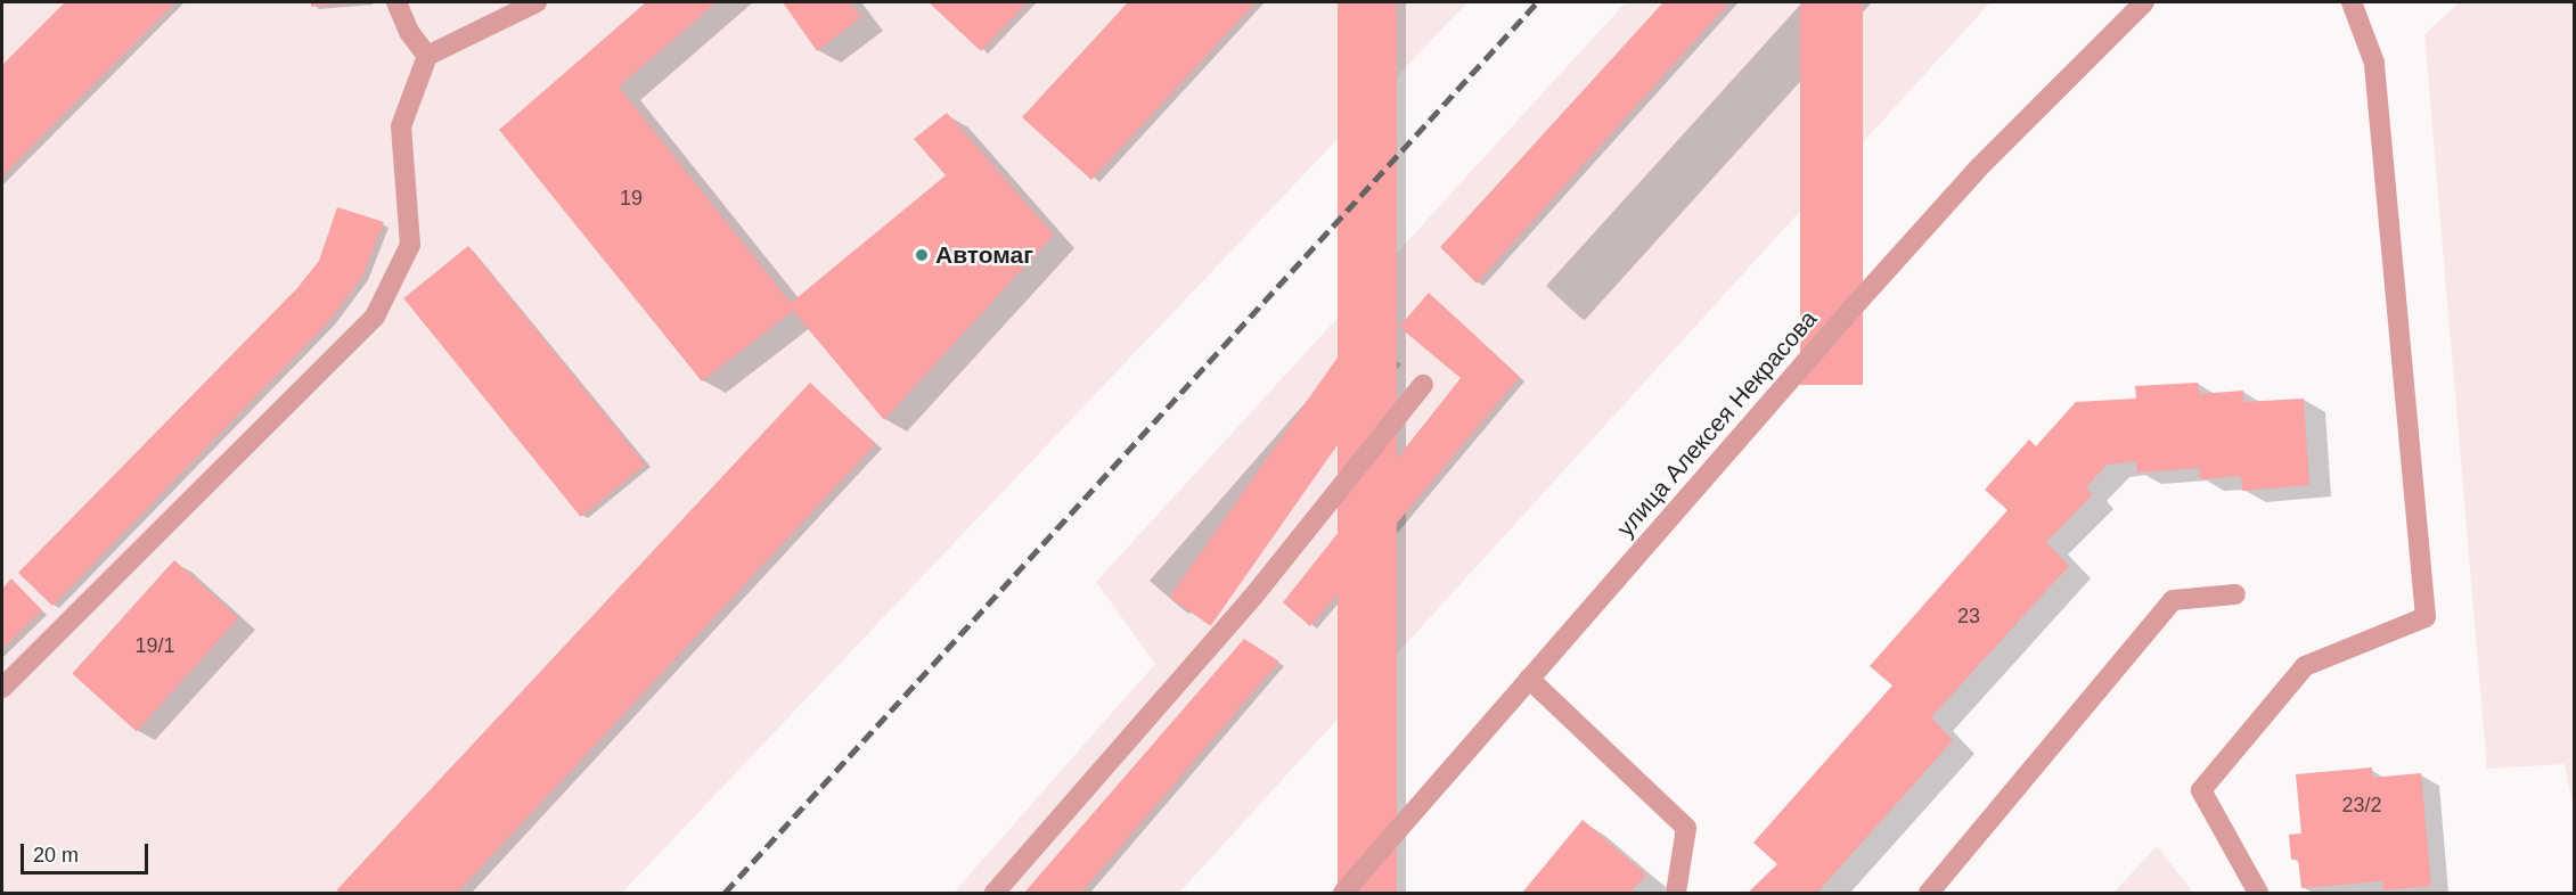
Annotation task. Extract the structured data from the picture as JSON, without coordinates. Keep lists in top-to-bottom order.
{
  "streets": {
    "street": ["улица Алексея Некрасова"]
  },
  "places": ["Автомаг"],
  "house_numbers": [
    "19",
    "23",
    "19/1",
    "23/2"
  ],
  "scale_bar": "20 m"
}
